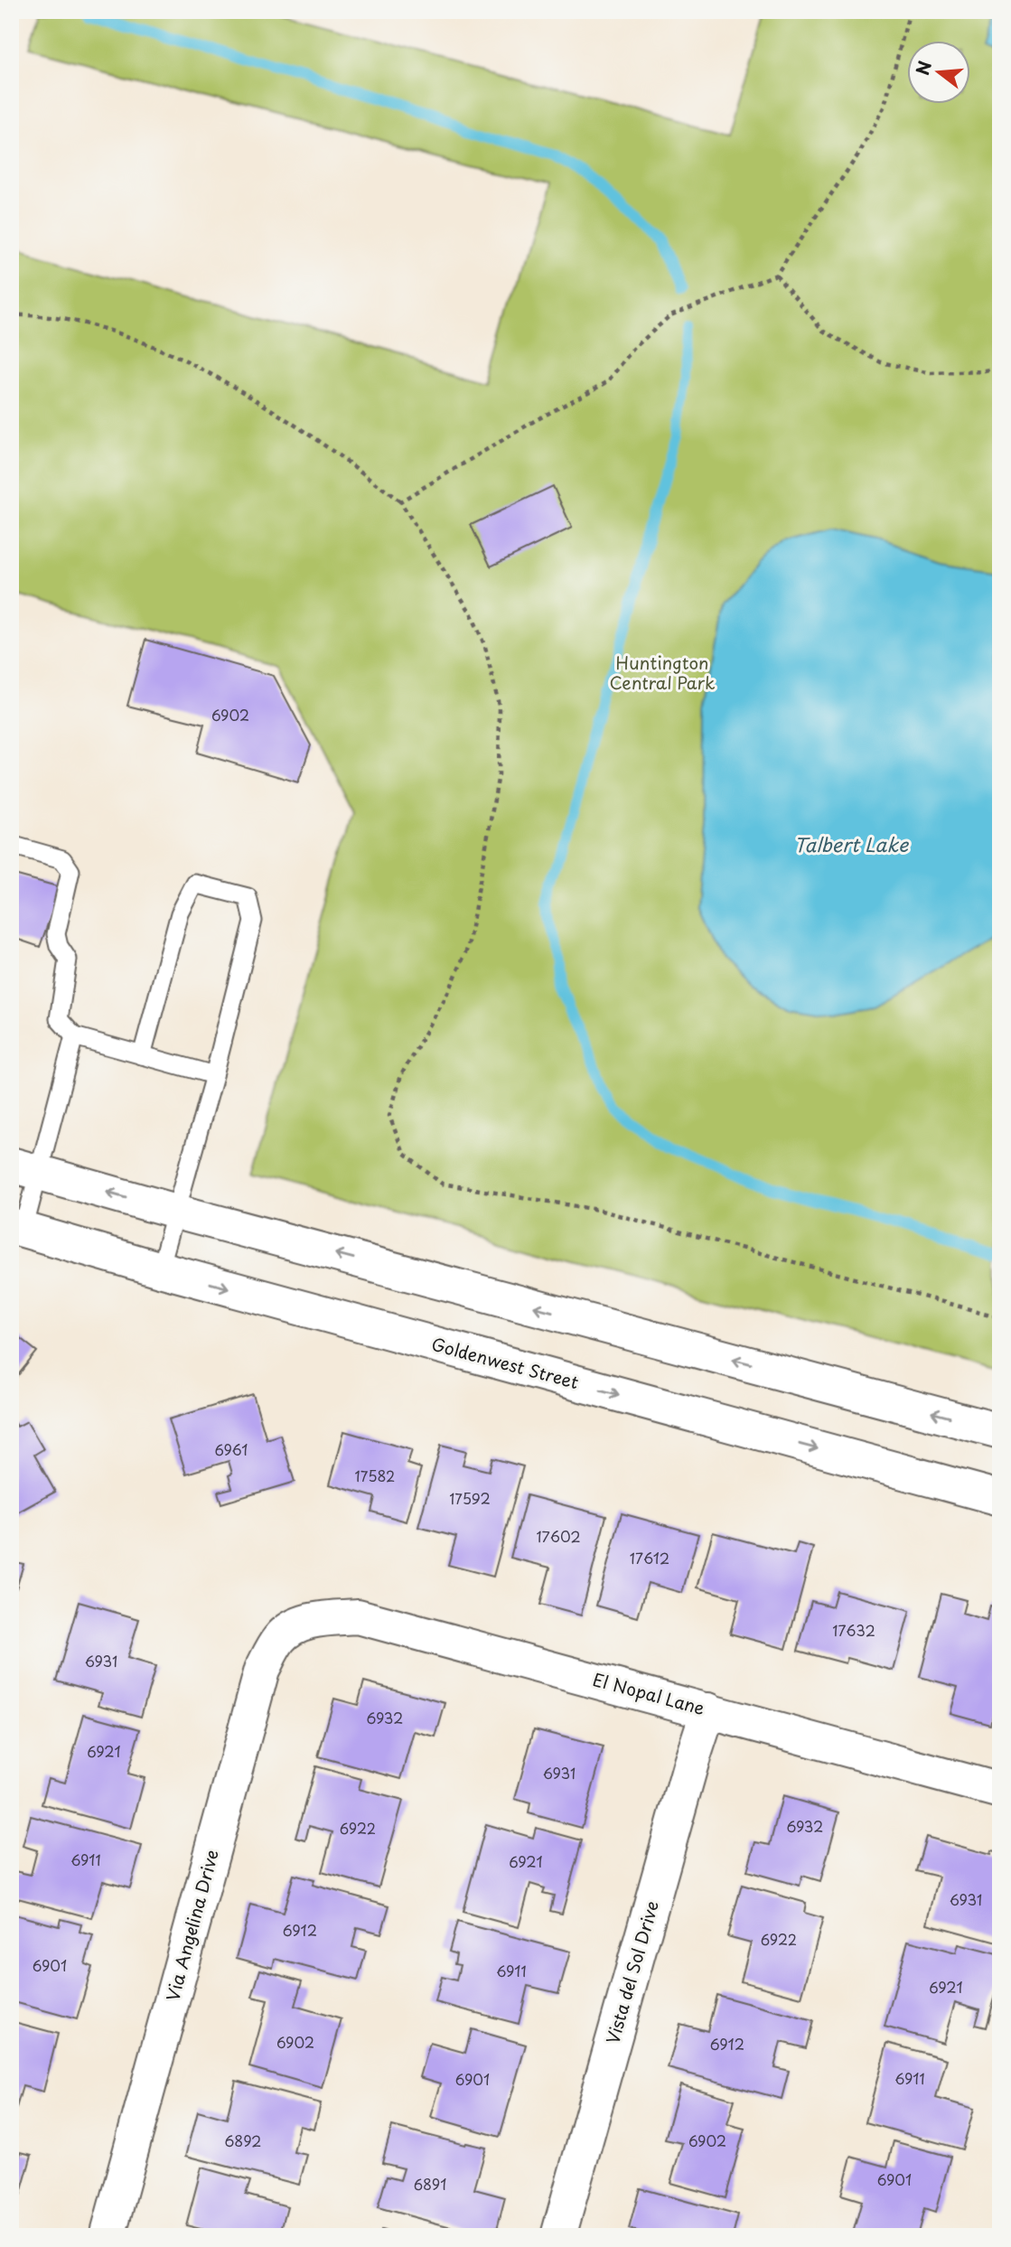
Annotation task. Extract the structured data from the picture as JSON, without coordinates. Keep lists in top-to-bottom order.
{
  "streets": {
    "main road": [
      "Goldenwest Street",
      "El Nopal Lane",
      "Via Angelina Drive",
      "Vista del Sol Drive"
    ]
  },
  "crossings": [
    ["El Nopal Lane", "Via Angelina Drive"],
    ["El Nopal Lane", "Vista del Sol Drive"]
  ],
  "water": ["Talbert Lake"],
  "parks": ["Huntington Central Park"],
  "house_numbers": [
    "6902",
    "6961",
    "17582",
    "17592",
    "17602",
    "17612",
    "17632",
    "6931",
    "6932",
    "6921",
    "6931",
    "6932",
    "6922",
    "6911",
    "6921",
    "6931",
    "6912",
    "6922",
    "6901",
    "6911",
    "6921",
    "6902",
    "6912",
    "6911",
    "6901",
    "6892",
    "6902",
    "6901",
    "6891"
  ],
  "north": "left"
}
